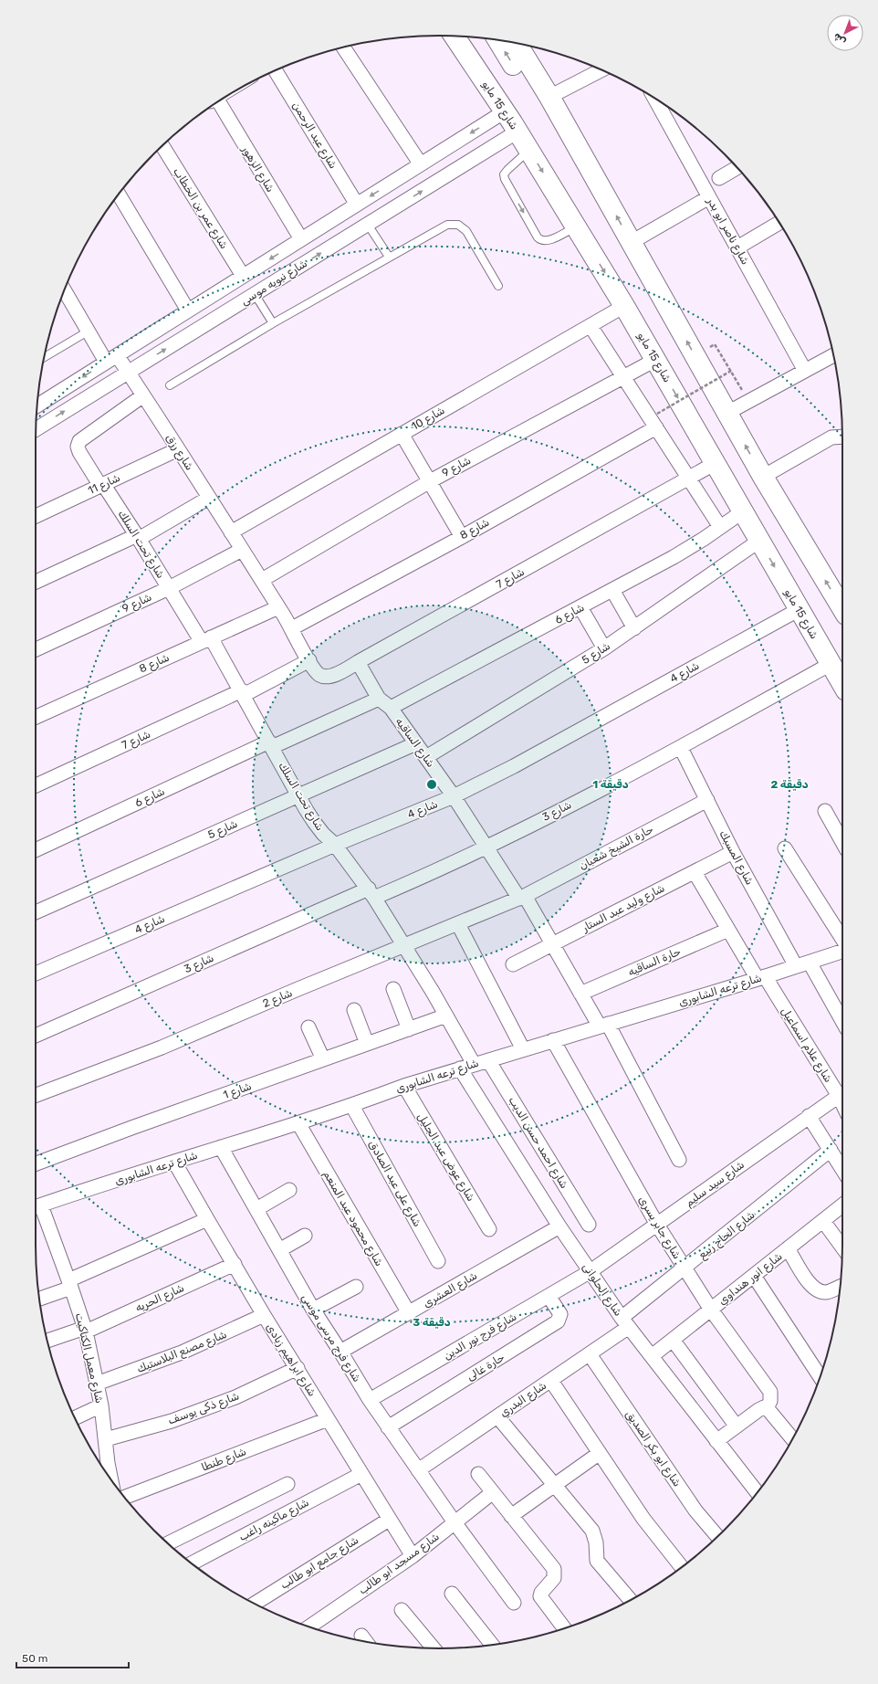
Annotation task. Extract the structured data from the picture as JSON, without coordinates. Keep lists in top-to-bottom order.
{
  "streets": {
    "main road": ["شارع 15 مايو"],
    "street": [
      "شارع عبد الرحمن",
      "شارع الزهور",
      "شارع عمر بن الخطاب",
      "شارع ناصر ابو بدر",
      "شارع نبويه موسى",
      "شارع 10",
      "شارع رزق",
      "شارع 9",
      "شارع 11",
      "شارع 8",
      "شارع تحت السلك",
      "شارع 7",
      "شارع 6",
      "شارع 5",
      "شارع 4",
      "شارع الساقيه",
      "شارع 3",
      "حارة الشيخ شعبان",
      "شارع المسبك",
      "شارع وليد عبد الستار",
      "حارة الساقيه",
      "شارع ترعه الشابورى",
      "شارع 2",
      "شارع علام اسماعيل",
      "شارع 1",
      "شارع احمد حسن الديب",
      "شارع عوض عبد الجليل",
      "شارع على عبد الصادق",
      "شارع سيد سليم",
      "شارع محمود عبد المنعم",
      "شارع جابر يسرى",
      "شارع الحاج ربيع",
      "شارع انور هنداوي",
      "شارع العشرى",
      "شارع الحلوانى",
      "شارع الحريه",
      "شارع فرج نور الدين",
      "شارع فرج مرسى موسي",
      "شارع مصنع البلاستيك",
      "شارع معمل الكتاكيت",
      "شارع ابراهيم زبادى",
      "حارة غالى",
      "شارع البدري",
      "شارع ذكى يوسف",
      "شارع ابو بكر الصديق",
      "شارع طنطا",
      "شارع ماكينه راغب",
      "شارع جامع ابو طالب",
      "شارع مسجد ابو طالب"
    ]
  },
  "crossings": [
    ["شارع 15 مايو", "شارع نبويه موسى"],
    ["شارع 15 مايو", "شارع 10"],
    ["شارع 15 مايو", "شارع 9"],
    ["شارع 15 مايو", "شارع 7"],
    ["شارع 15 مايو", "شارع 6"],
    ["شارع 15 مايو", "شارع 5"],
    ["شارع 15 مايو", "شارع 4"],
    ["شارع 15 مايو", "شارع 3"],
    ["شارع عبد الرحمن", "شارع نبويه موسى"],
    ["شارع الزهور", "شارع نبويه موسى"],
    ["شارع عمر بن الخطاب", "شارع نبويه موسى"],
    ["شارع نبويه موسى", "شارع رزق"],
    ["شارع 10", "شارع رزق"],
    ["شارع رزق", "شارع 9"],
    ["شارع رزق", "شارع 11"],
    ["شارع رزق", "شارع 8"],
    ["شارع رزق", "شارع تحت السلك"],
    ["شارع رزق", "شارع 7"],
    ["شارع 9", "شارع تحت السلك"],
    ["شارع 11", "شارع تحت السلك"],
    ["شارع 8", "شارع تحت السلك"],
    ["شارع 8", "شارع 7"],
    ["شارع تحت السلك", "شارع 7"],
    ["شارع تحت السلك", "شارع 6"],
    ["شارع تحت السلك", "شارع 5"],
    ["شارع تحت السلك", "شارع 4"],
    ["شارع تحت السلك", "شارع 3"],
    ["شارع تحت السلك", "شارع 2"],
    ["شارع تحت السلك", "شارع 1"],
    ["شارع تحت السلك", "شارع الحلوانى"],
    ["شارع 7", "شارع الساقيه"],
    ["شارع 6", "شارع الساقيه"],
    ["شارع 5", "شارع الساقيه"],
    ["شارع 4", "شارع الساقيه"],
    ["شارع الساقيه", "شارع 3"],
    ["شارع الساقيه", "حارة الشيخ شعبان"],
    ["شارع الساقيه", "شارع وليد عبد الستار"],
    ["شارع الساقيه", "حارة الساقيه"],
    ["شارع الساقيه", "شارع ترعه الشابورى"],
    ["شارع الساقيه", "شارع 2"],
    ["شارع 3", "شارع المسبك"],
    ["حارة الشيخ شعبان", "شارع المسبك"],
    ["حارة الشيخ شعبان", "شارع 2"],
    ["شارع المسبك", "شارع وليد عبد الستار"],
    ["شارع المسبك", "شارع ترعه الشابورى"],
    ["شارع وليد عبد الستار", "شارع علام اسماعيل"],
    ["حارة الساقيه", "شارع علام اسماعيل"],
    ["شارع ترعه الشابورى", "شارع علام اسماعيل"],
    ["شارع ترعه الشابورى", "شارع احمد حسن الديب"],
    ["شارع ترعه الشابورى", "شارع عوض عبد الجليل"],
    ["شارع ترعه الشابورى", "شارع على عبد الصادق"],
    ["شارع ترعه الشابورى", "شارع محمود عبد المنعم"],
    ["شارع ترعه الشابورى", "شارع جابر يسرى"],
    ["شارع ترعه الشابورى", "شارع الحلوانى"],
    ["شارع ترعه الشابورى", "شارع فرج مرسى موسي"],
    ["شارع ترعه الشابورى", "شارع ابراهيم زبادى"],
    ["شارع علام اسماعيل", "شارع سيد سليم"],
    ["شارع 1", "شارع الحلوانى"],
    ["شارع سيد سليم", "شارع جابر يسرى"],
    ["شارع سيد سليم", "شارع الحلوانى"],
    ["شارع سيد سليم", "شارع فرج نور الدين"],
    ["شارع محمود عبد المنعم", "شارع العشرى"],
    ["شارع جابر يسرى", "شارع الحاج ربيع"],
    ["شارع جابر يسرى", "شارع انور هنداوي"],
    ["شارع الحاج ربيع", "شارع الحلوانى"],
    ["شارع الحاج ربيع", "شارع البدري"],
    ["شارع انور هنداوي", "شارع الحلوانى"],
    ["شارع العشرى", "شارع الحلوانى"],
    ["شارع العشرى", "شارع فرج مرسى موسي"],
    ["شارع الحلوانى", "شارع فرج نور الدين"],
    ["شارع الحلوانى", "شارع البدري"],
    ["شارع الحريه", "شارع معمل الكتاكيت"],
    ["شارع الحريه", "شارع ابراهيم زبادى"],
    ["شارع فرج نور الدين", "شارع فرج مرسى موسي"],
    ["شارع فرج نور الدين", "حارة غالى"],
    ["شارع فرج مرسى موسي", "حارة غالى"],
    ["شارع فرج مرسى موسي", "شارع البدري"],
    ["شارع فرج مرسى موسي", "شارع مسجد ابو طالب"],
    ["شارع مصنع البلاستيك", "شارع معمل الكتاكيت"],
    ["شارع مصنع البلاستيك", "شارع ابراهيم زبادى"],
    ["شارع معمل الكتاكيت", "شارع ذكى يوسف"],
    ["شارع ابراهيم زبادى", "شارع ذكى يوسف"],
    ["شارع ابراهيم زبادى", "شارع طنطا"],
    ["شارع ابراهيم زبادى", "شارع ماكينه راغب"],
    ["شارع ابراهيم زبادى", "شارع جامع ابو طالب"],
    ["شارع ابراهيم زبادى", "شارع مسجد ابو طالب"],
    ["شارع البدري", "شارع ابو بكر الصديق"]
  ],
  "scale_bar": "50 m",
  "north": "bottom left",
  "rings": ["1 دقيقة", "2 دقيقة", "3 دقيقة"]
}
